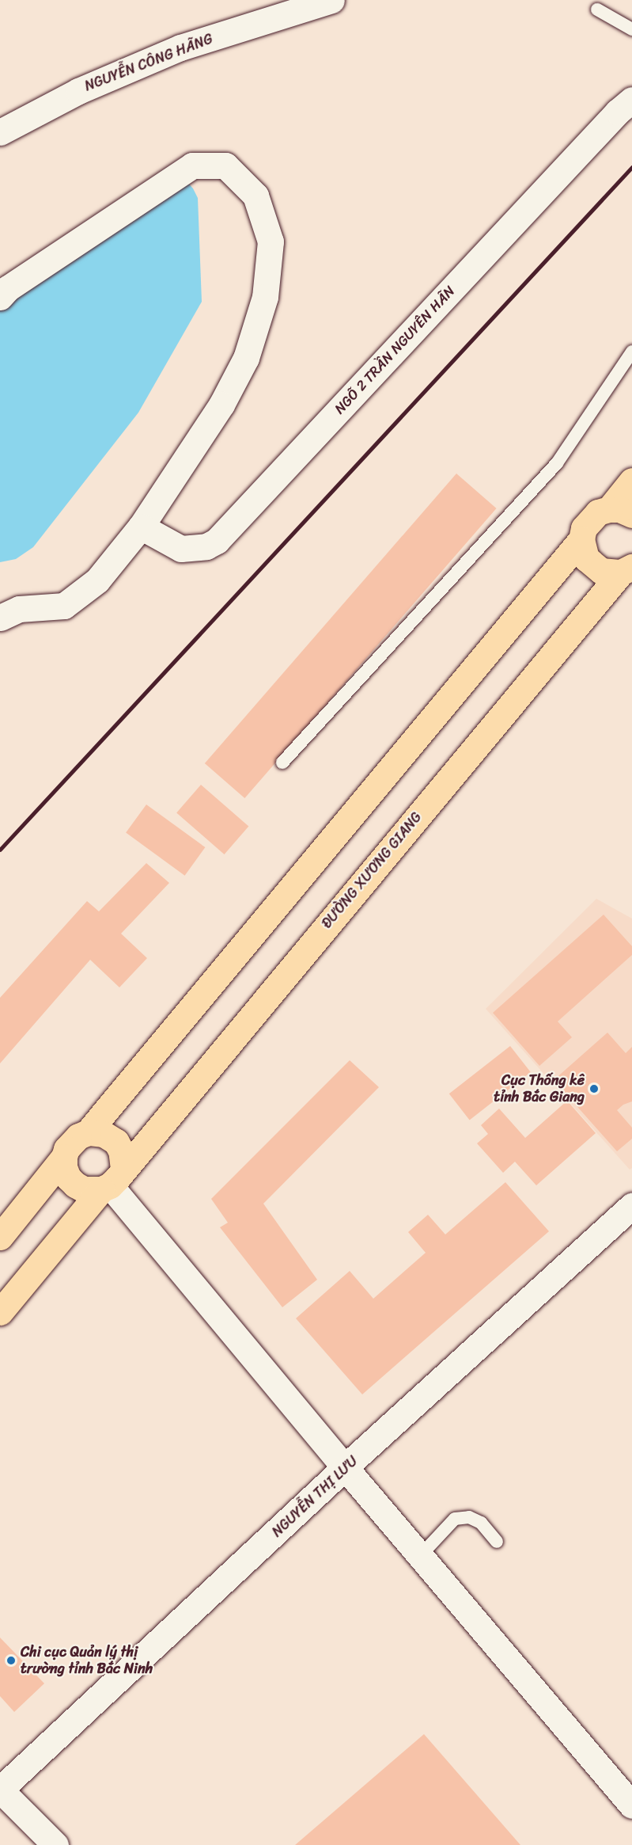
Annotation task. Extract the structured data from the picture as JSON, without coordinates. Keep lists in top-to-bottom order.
{
  "streets": {
    "main road": ["ĐƯỜNG XƯƠNG GIANG"],
    "street": ["NGUYỄN CÔNG HÃNG", "NGÕ 2 TRẦN NGUYÊN HÃN", "NGUYỄN THỊ LƯU"]
  },
  "places": ["Cục Thống kê tỉnh Bắc Giang", "Chi cục Quản lý thị trường tỉnh Bắc Ninh"]
}
